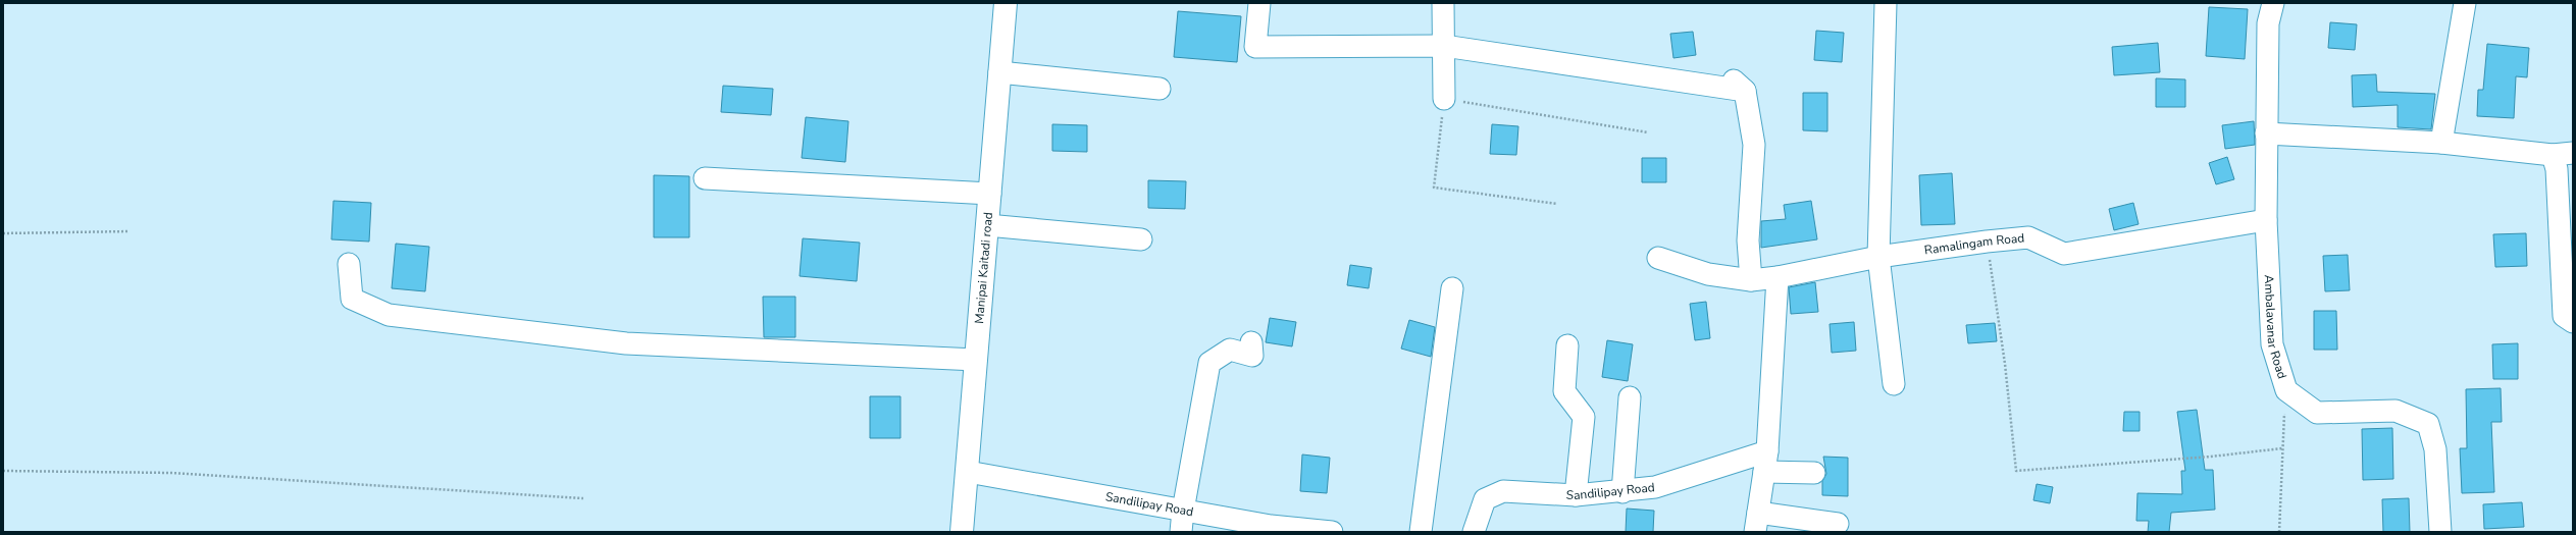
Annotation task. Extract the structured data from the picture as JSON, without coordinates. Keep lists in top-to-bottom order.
{
  "streets": {
    "main road": ["Manipai Kaitadi road"],
    "street": ["Ramalingam Road", "Ambalavanar Road", "Sandilipay Road"]
  },
  "crossings": [
    ["Ramalingam Road", "Ambalavanar Road"],
    ["Manipai Kaitadi road", "Sandilipay Road"]
  ]
}
